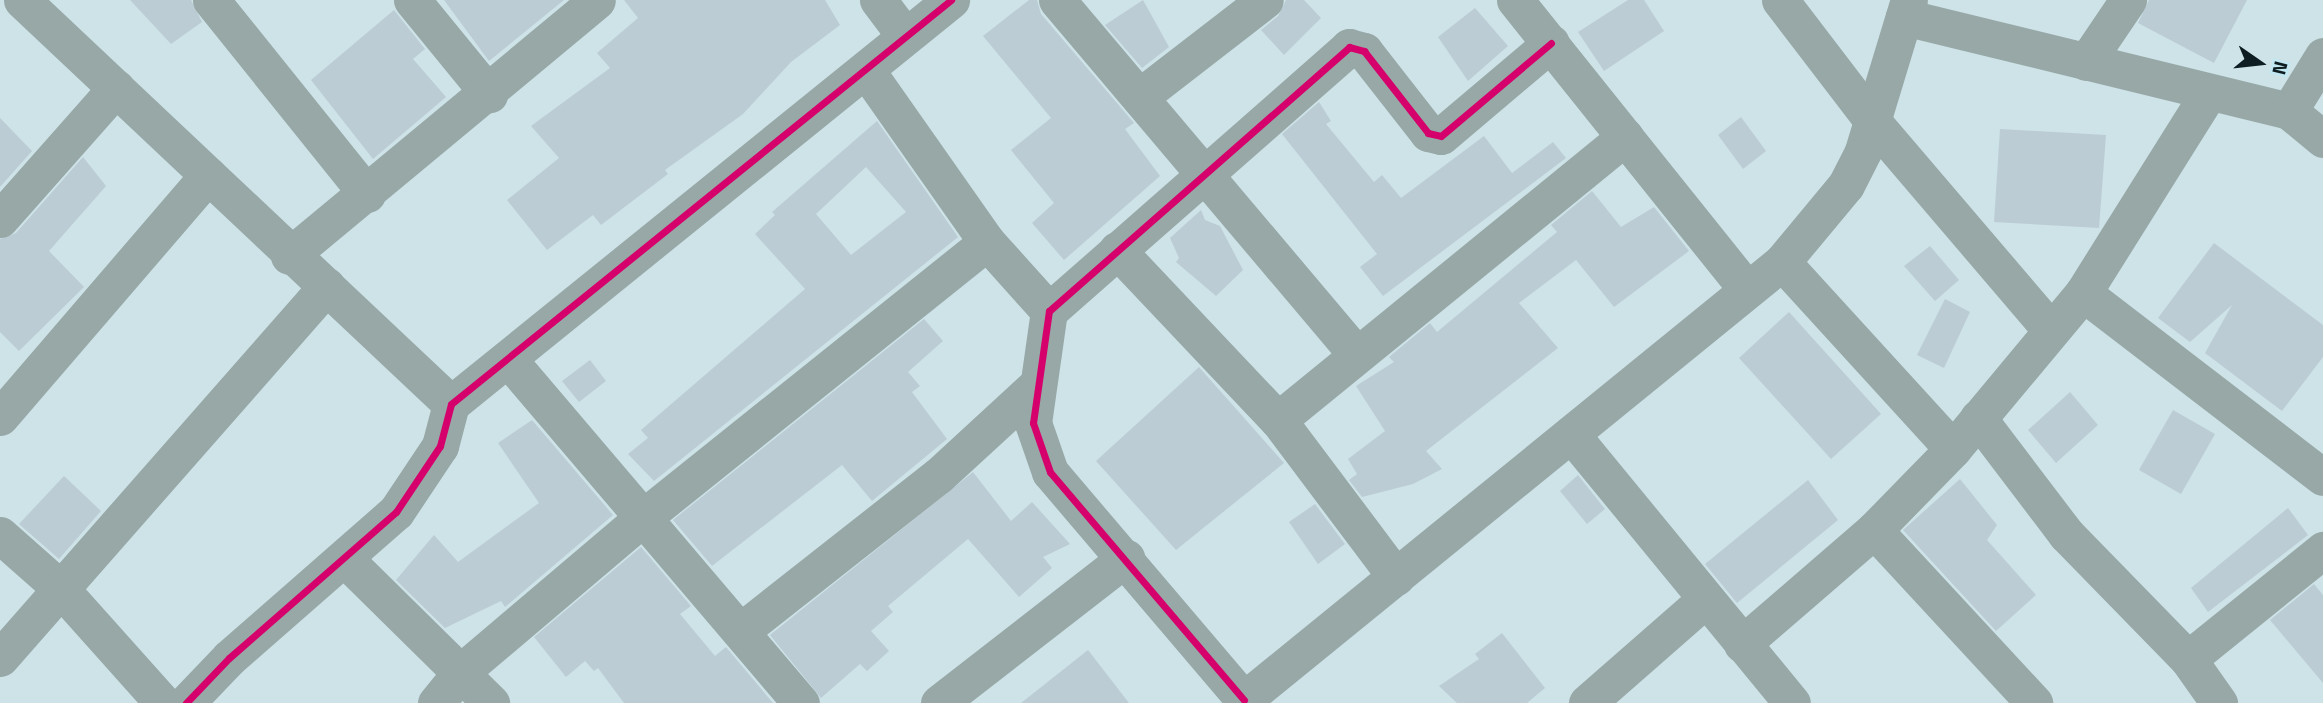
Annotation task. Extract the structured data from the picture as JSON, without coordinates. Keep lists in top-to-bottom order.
{
  "north": "right"
}
